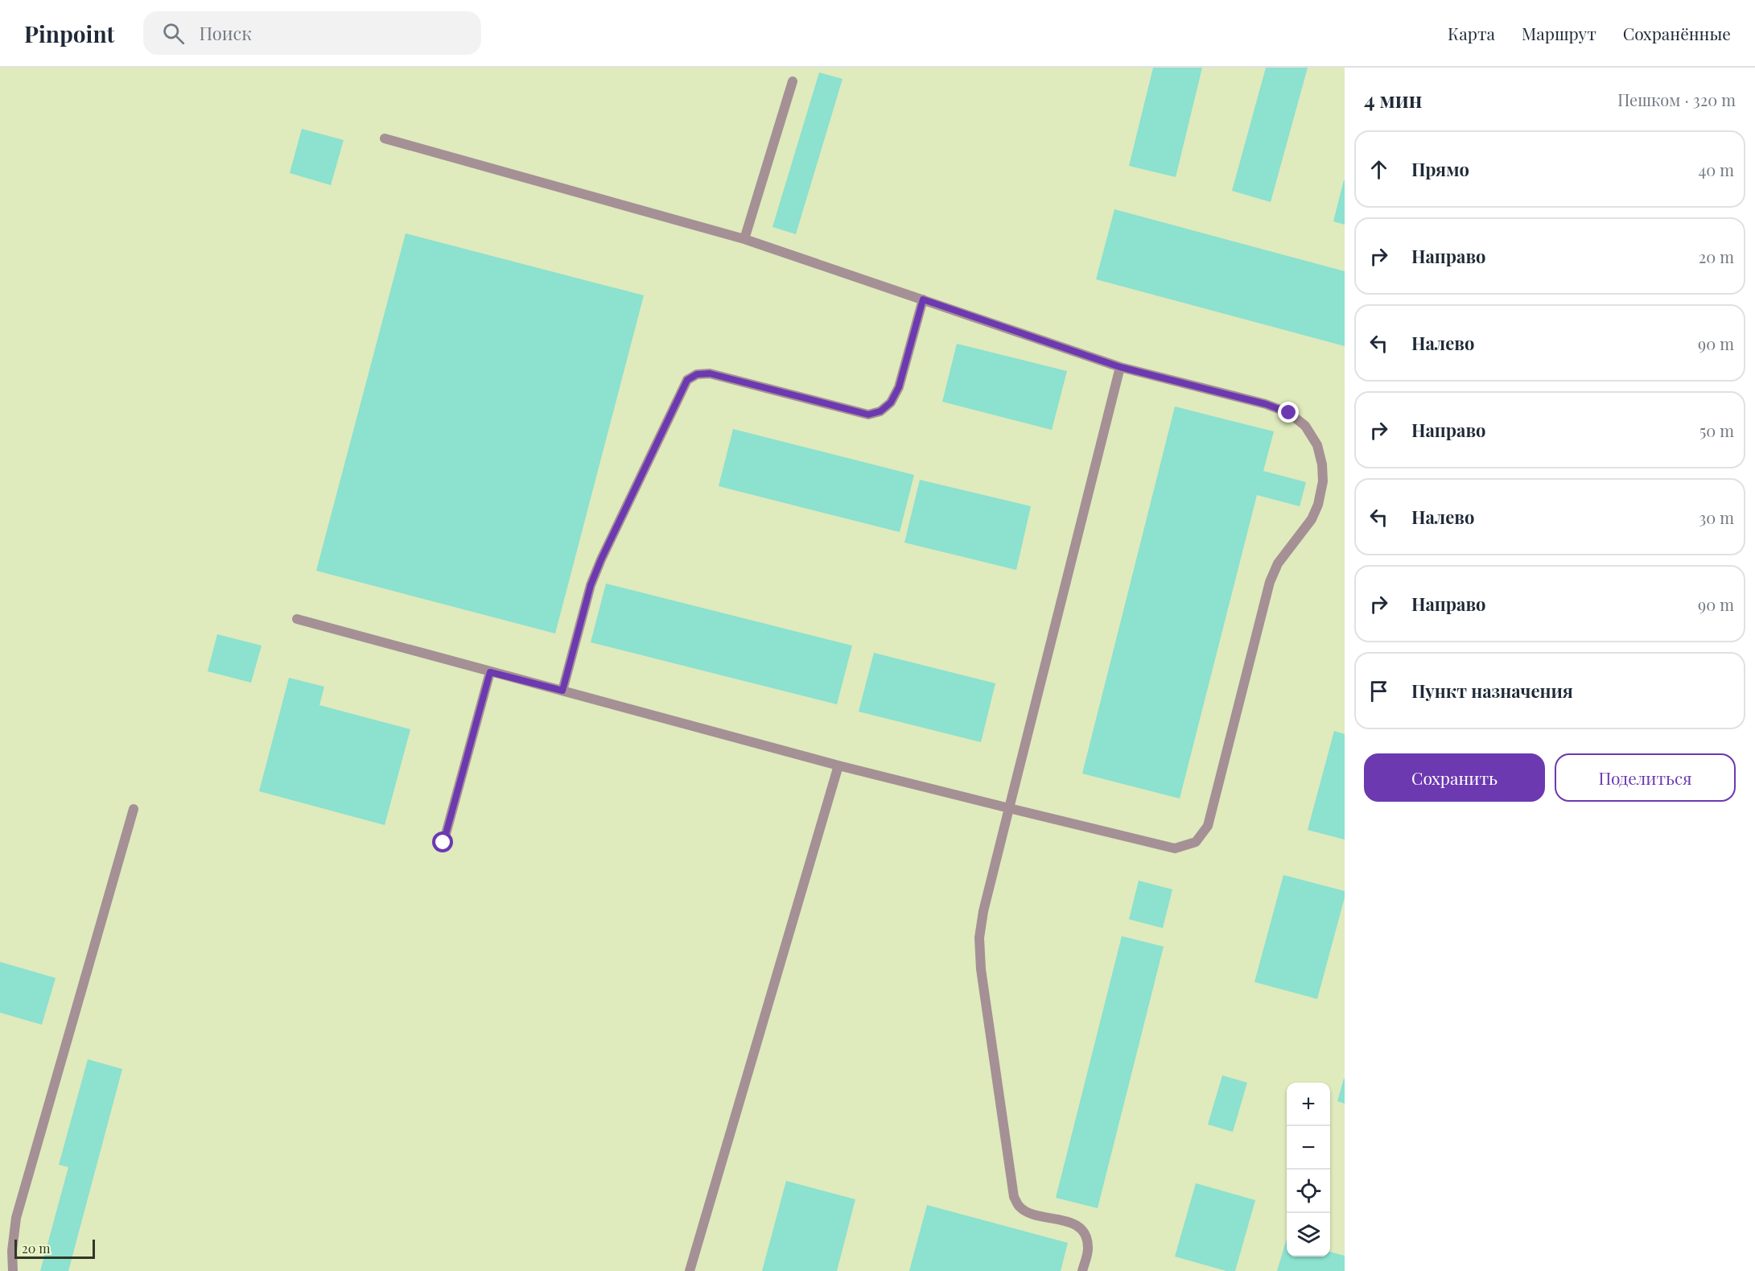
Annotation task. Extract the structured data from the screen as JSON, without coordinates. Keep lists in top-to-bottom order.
{
  "scale_bar": "20 m",
  "page": {
    "header": "Pinpoint",
    "search": "Поиск",
    "nav": ["Карта", "Маршрут", "Сохранённые"],
    "heading": ["4 мин", "Пешком · 320 m"],
    "list": [
      ["Прямо", "40 m"],
      ["Направо", "20 m"],
      ["Налево", "90 m"],
      ["Направо", "50 m"],
      ["Налево", "30 m"],
      ["Направо", "90 m"],
      "Пункт назначения"
    ],
    "buttons": ["Сохранить", "Поделиться"],
    "map_buttons": ["+", "−"],
    "scale": "20 m"
  }
}
